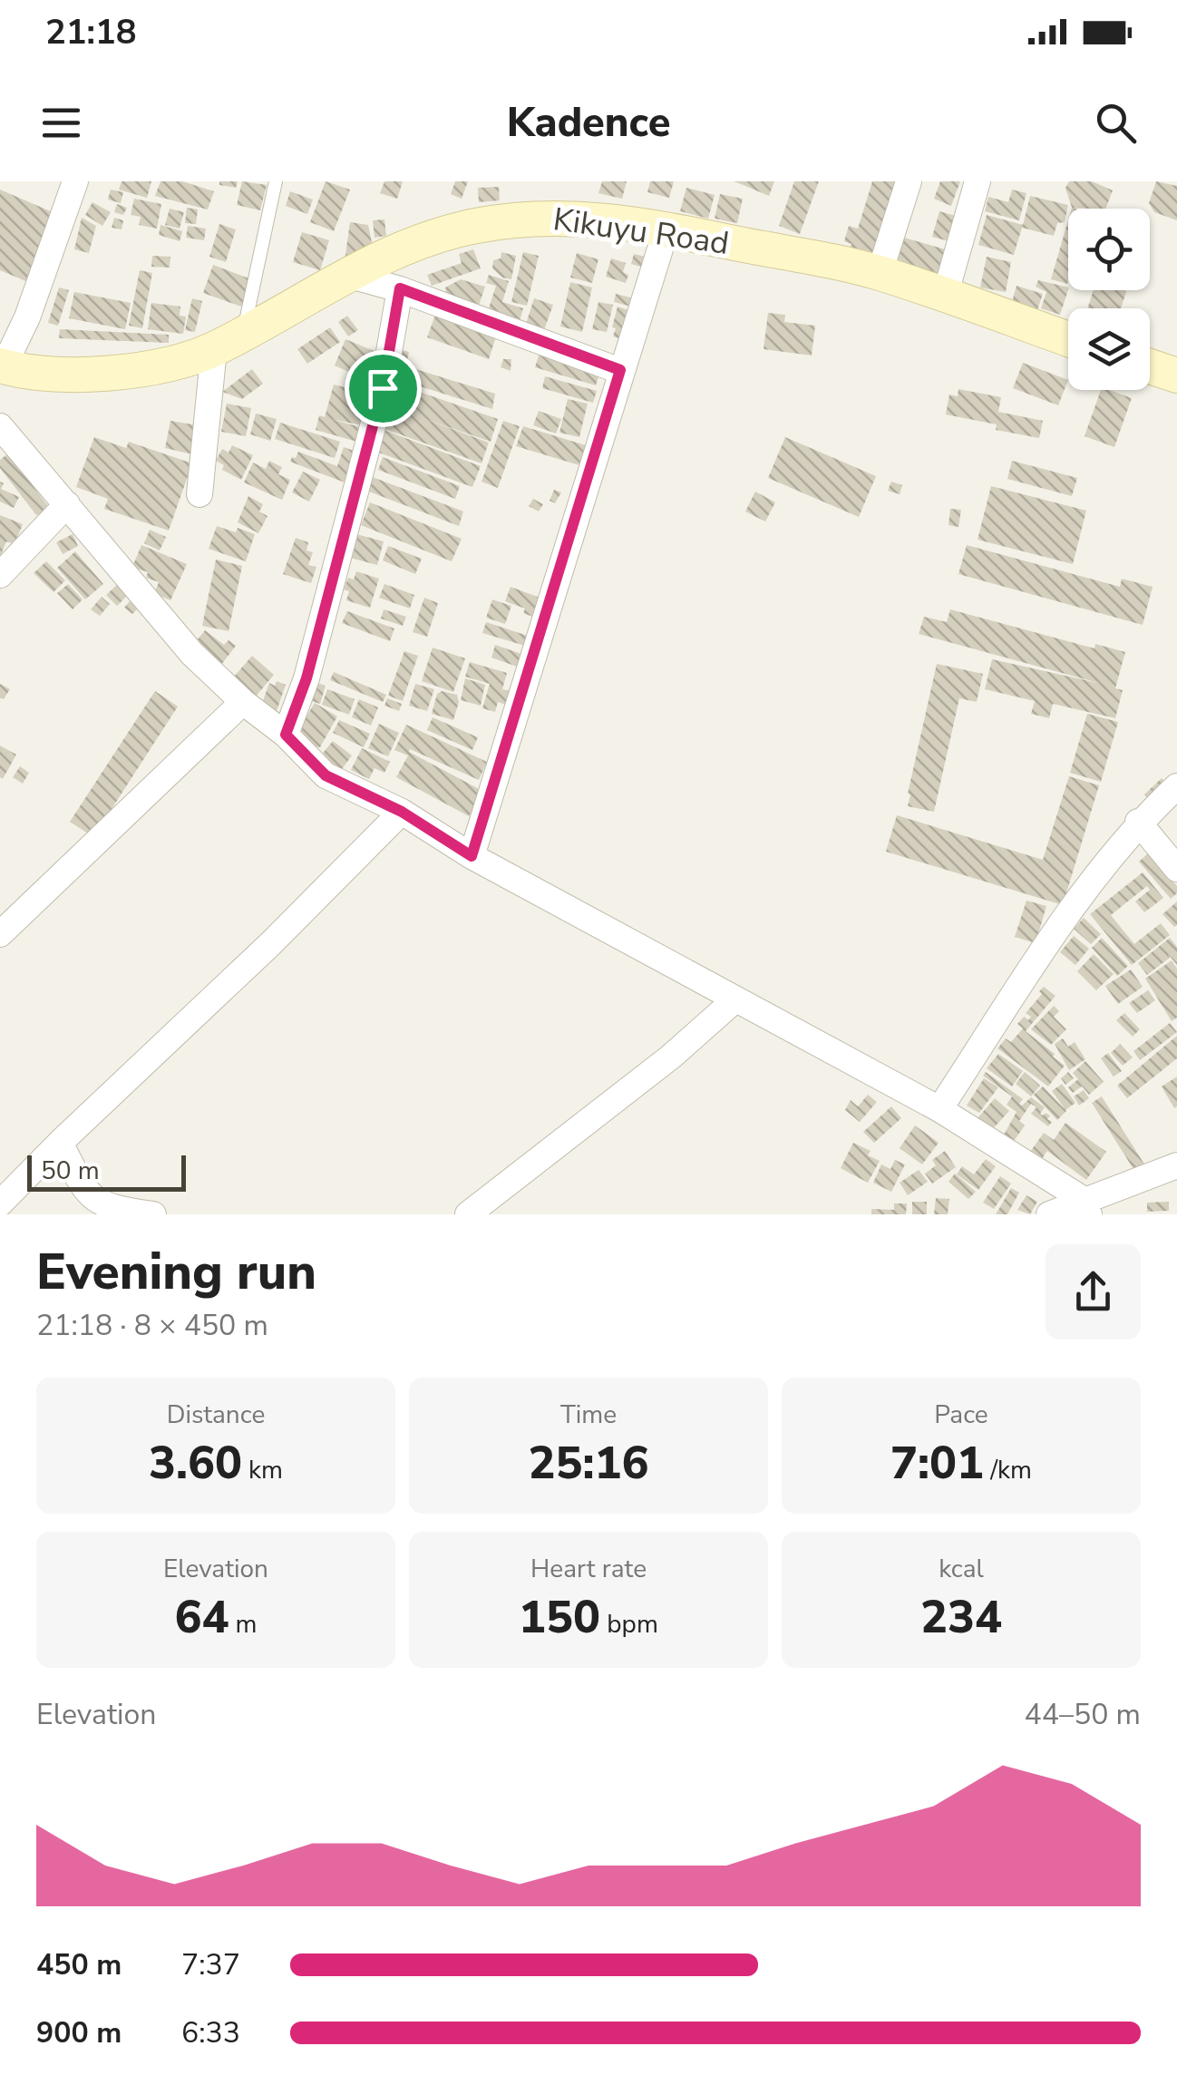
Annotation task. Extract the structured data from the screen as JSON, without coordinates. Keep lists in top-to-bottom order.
{
  "streets": {
    "main road": ["Kikuyu Road"]
  },
  "scale_bar": "50 m",
  "page": {
    "status": "21:18",
    "header": "Kadence",
    "scale": "50 m",
    "heading": ["Evening run", "21:18 · 8 × 450 m"],
    "stats": [
      ["Distance", "3.60 km"],
      ["Time", "25:16"],
      ["Pace", "7:01 /km"],
      ["Elevation", "64 m"],
      ["Heart rate", "150 bpm"],
      ["kcal", "234"]
    ],
    "chart": ["Elevation", "44–50 m"],
    "list": [
      {
        "name": "450 m",
        "note": "7:37"
      },
      {
        "name": "900 m",
        "note": "6:33"
      }
    ]
  }
}
